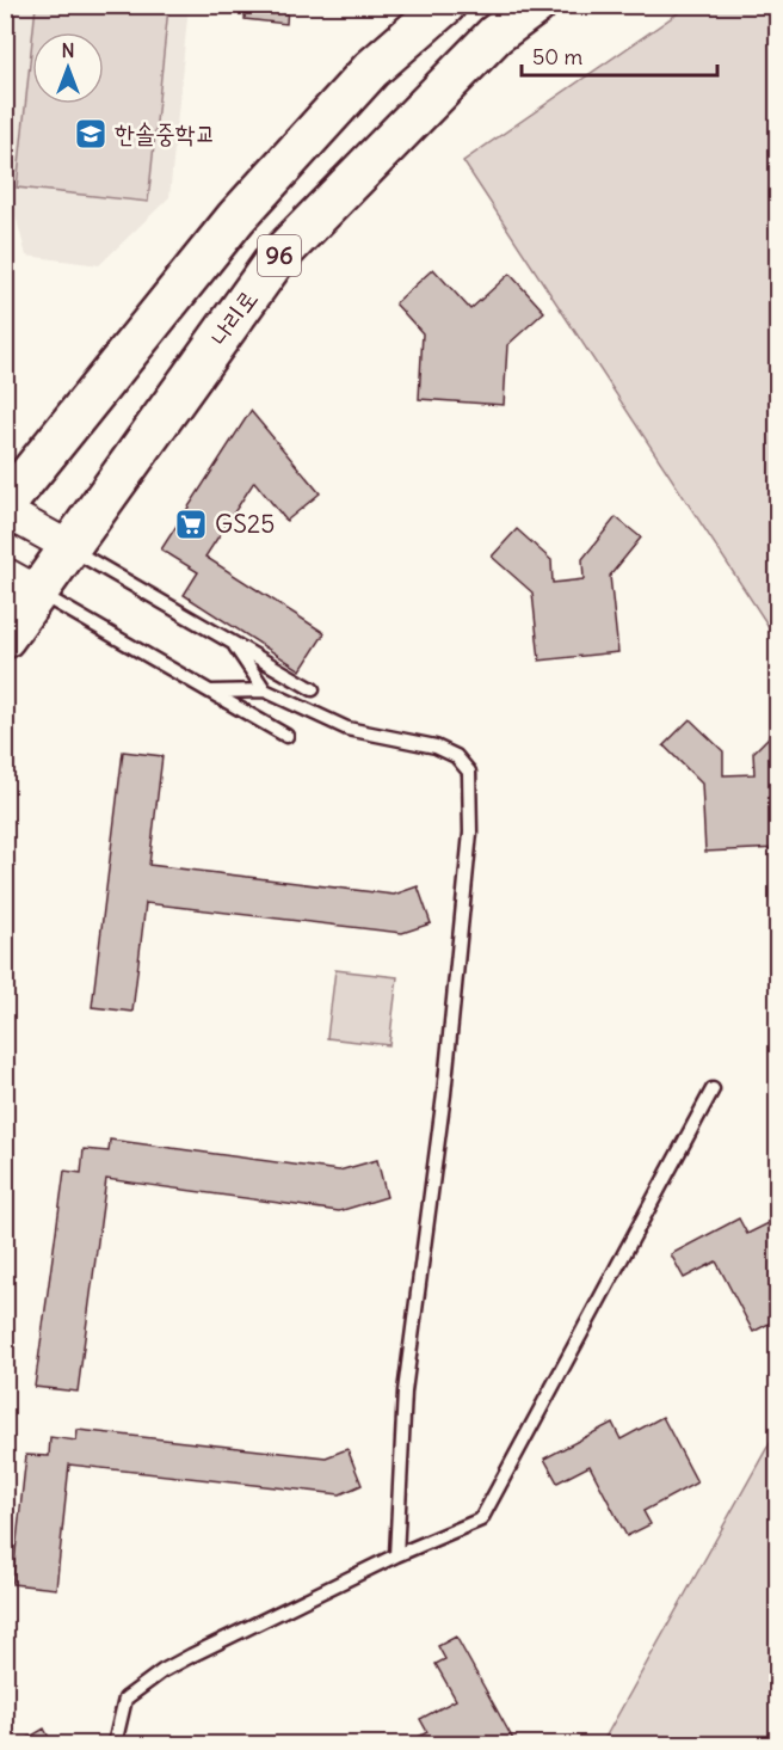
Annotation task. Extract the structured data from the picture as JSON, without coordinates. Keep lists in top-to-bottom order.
{
  "streets": {
    "main road": ["96", "나리로"]
  },
  "places": {
    "school or university": ["한솔중학교"],
    "supermarket": ["GS25"]
  },
  "scale_bar": "50 m",
  "north": "top"
}
